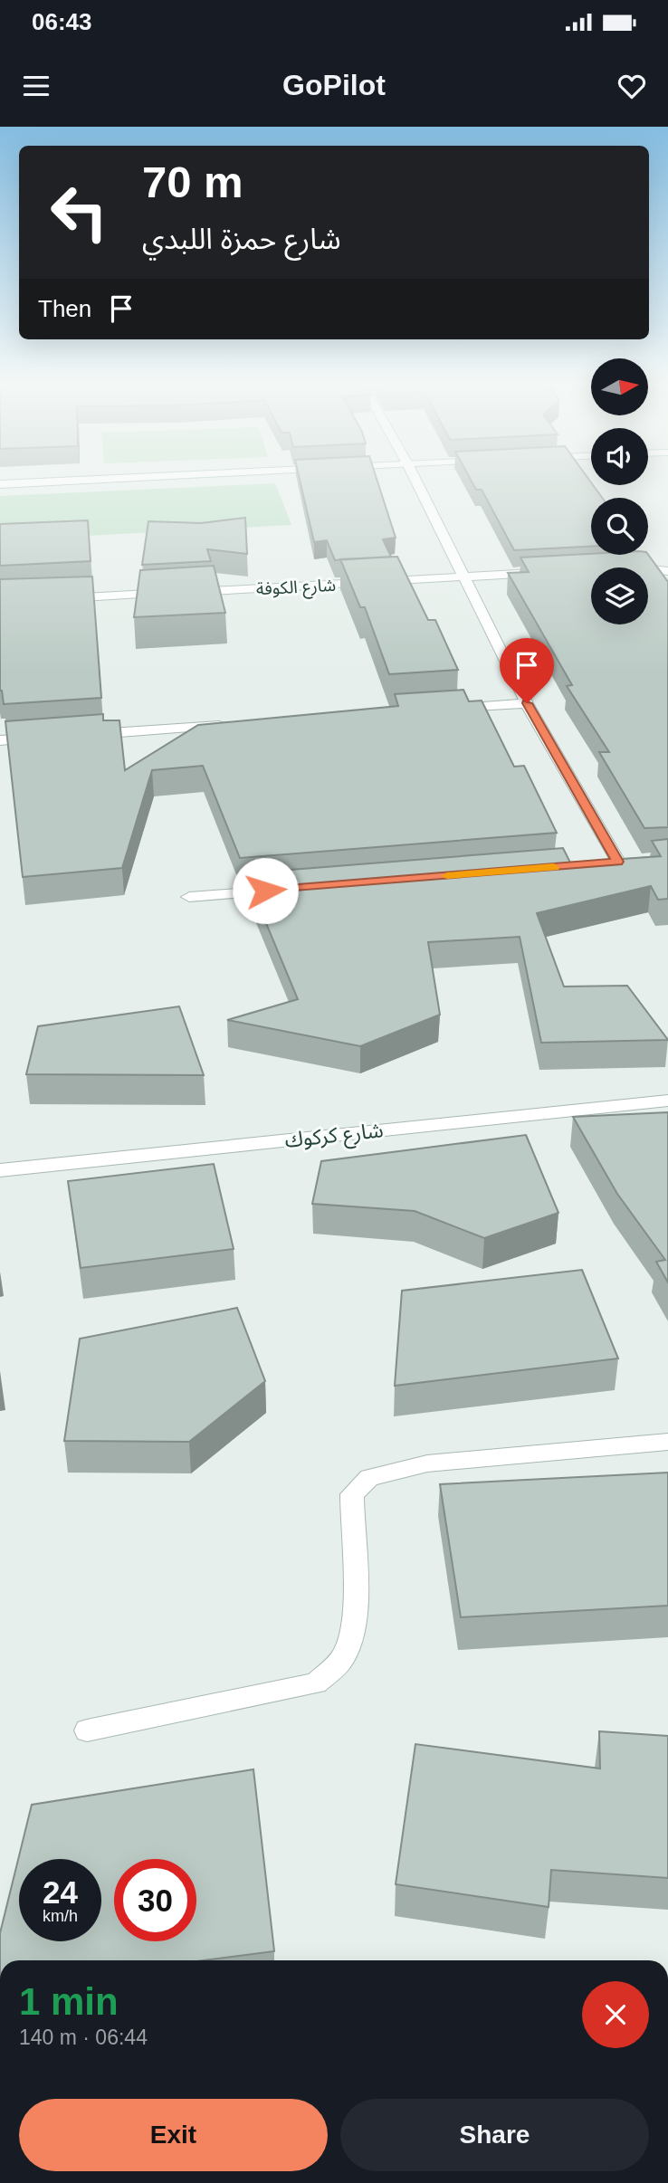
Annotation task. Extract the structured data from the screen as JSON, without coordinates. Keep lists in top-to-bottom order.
{
  "streets": {
    "street": ["شارع الكوفة", "شارع كركوك"]
  },
  "north": "right",
  "page": {
    "status": "06:43",
    "header": "GoPilot",
    "turn": ["70 m", "شارع حمزة اللبدي"],
    "then": "Then",
    "speed": "24 km/h",
    "limit": "30",
    "heading": ["1 min", "140 m · 06:44"],
    "buttons": ["Exit", "Share"]
  }
}
